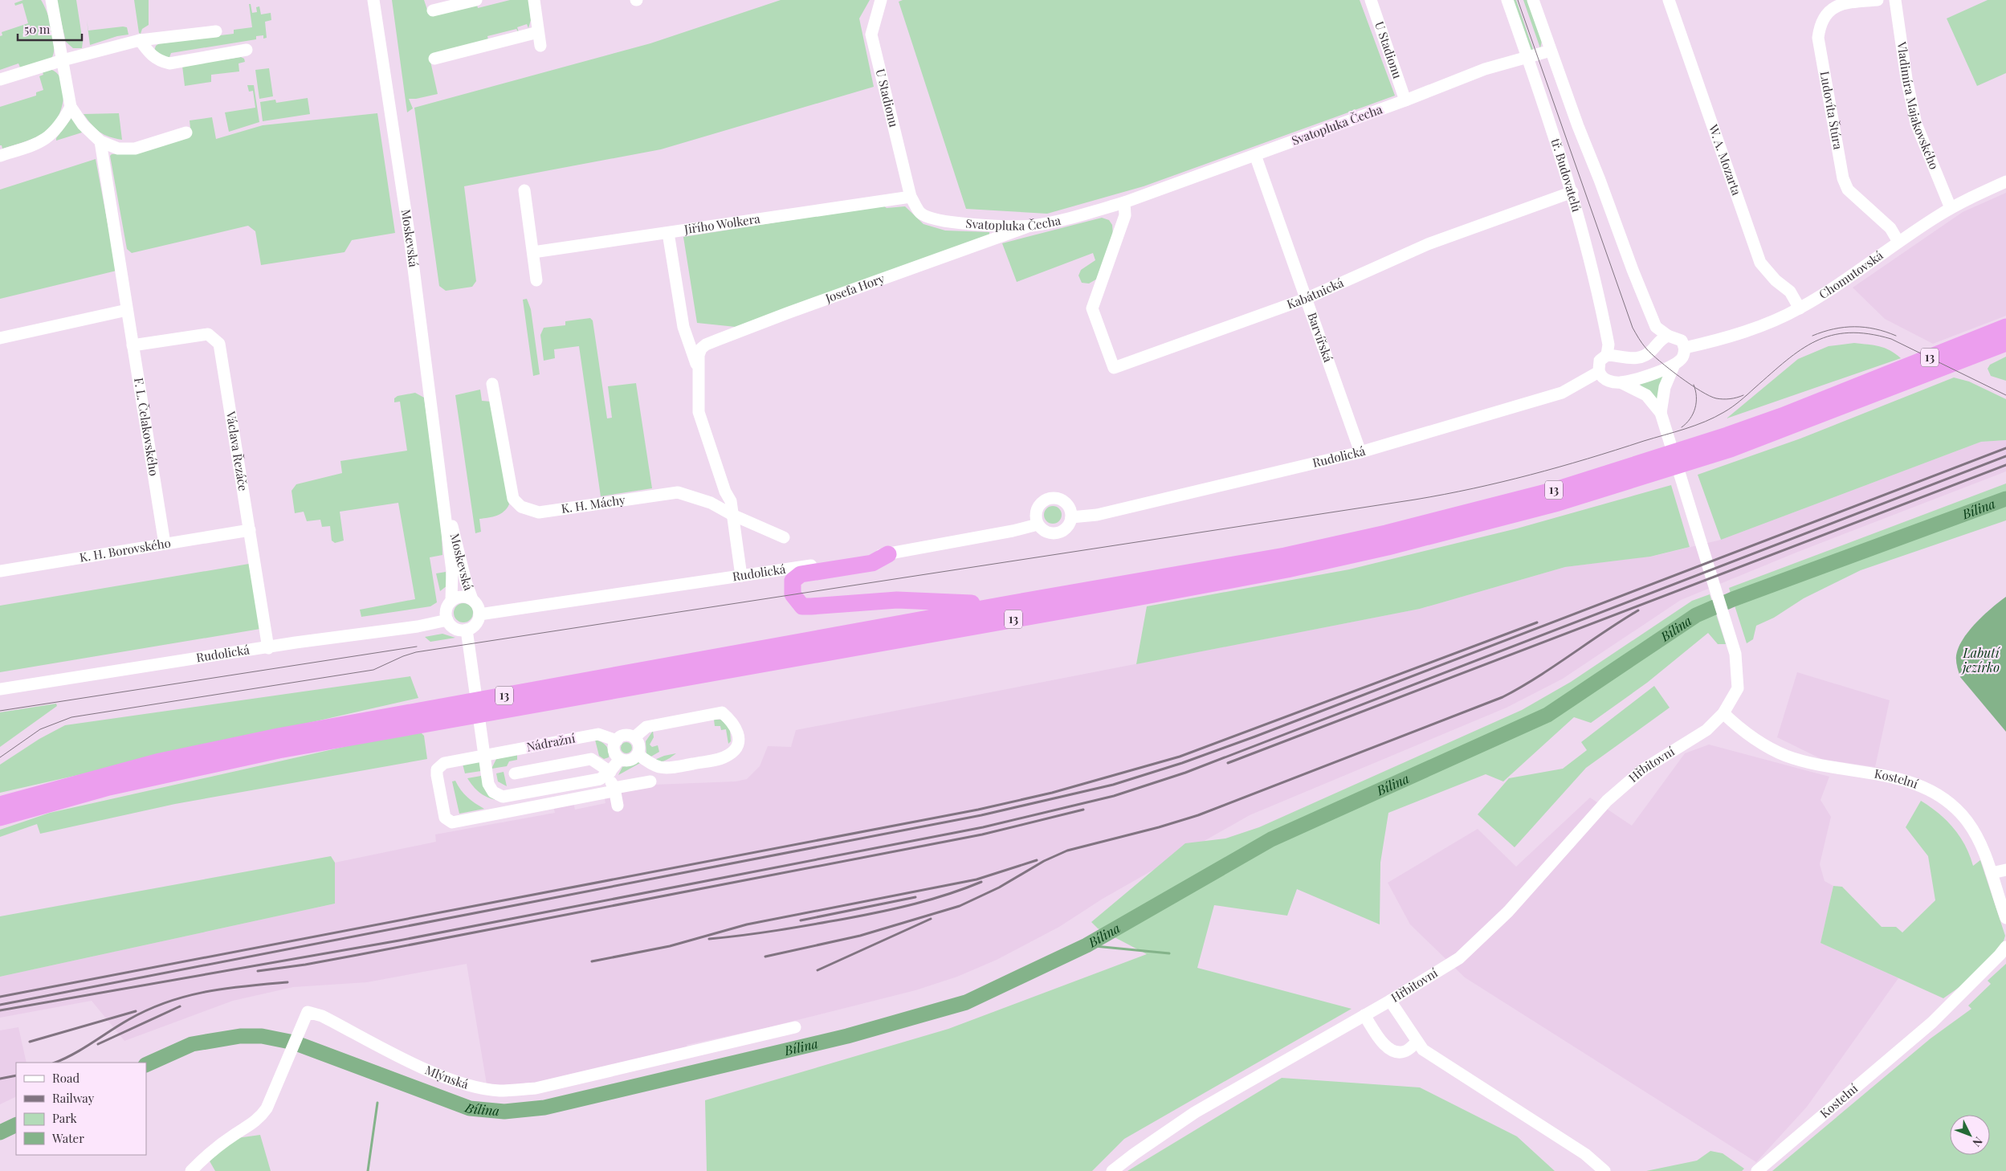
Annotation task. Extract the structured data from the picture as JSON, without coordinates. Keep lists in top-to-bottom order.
{
  "streets": {
    "highway": ["13"],
    "street": [
      "U Stadionu",
      "Vladimíra Majakovského",
      "Ludovíta Štúra",
      "Svatopluka Čecha",
      "W. A. Mozarta",
      "tř. Budovatelů",
      "Jiřího Wolkera",
      "Moskevská",
      "Chomutovská",
      "Josefa Hory",
      "Kabátnická",
      "Barvířská",
      "F. L. Čelakovského",
      "Václava Řezáče",
      "Rudolická",
      "K. H. Máchy",
      "K. H. Borovského",
      "Nádražní",
      "Hřbitovní",
      "Kostelní",
      "Mlýnská"
    ]
  },
  "crossings": [
    ["U Stadionu", "Svatopluka Čecha"],
    ["U Stadionu", "Jiřího Wolkera"],
    ["Vladimíra Majakovského", "Chomutovská"],
    ["Ludovíta Štúra", "Chomutovská"],
    ["Svatopluka Čecha", "tř. Budovatelů"],
    ["Svatopluka Čecha", "Jiřího Wolkera"],
    ["Svatopluka Čecha", "Josefa Hory"],
    ["Svatopluka Čecha", "Kabátnická"],
    ["Svatopluka Čecha", "Barvířská"],
    ["W. A. Mozarta", "Chomutovská"],
    ["tř. Budovatelů", "Kabátnická"],
    ["Jiřího Wolkera", "Josefa Hory"],
    ["Moskevská", "Rudolická"],
    ["Josefa Hory", "Rudolická"],
    ["Josefa Hory", "K. H. Máchy"],
    ["Kabátnická", "Barvířská"],
    ["Barvířská", "Rudolická"],
    ["F. L. Čelakovského", "Václava Řezáče"],
    ["F. L. Čelakovského", "K. H. Borovského"],
    ["Václava Řezáče", "Rudolická"],
    ["Václava Řezáče", "K. H. Borovského"],
    ["Hřbitovní", "Kostelní"]
  ],
  "water": ["Bílina", "Labutí jezírko"],
  "legend": [
    "Road",
    "Railway",
    "Park",
    "Water"
  ],
  "scale_bar": "50 m",
  "north": "bottom right"
}
